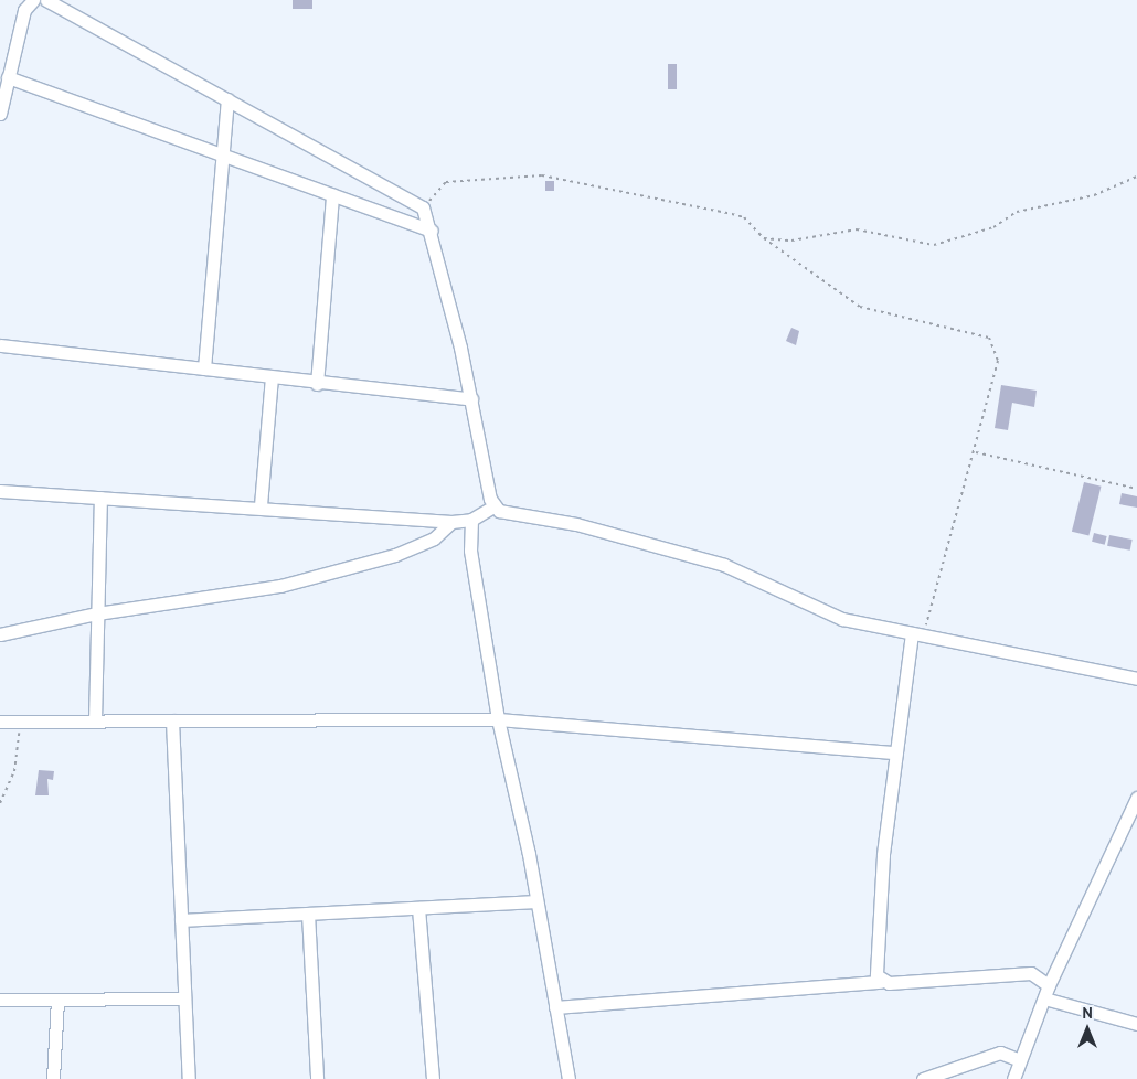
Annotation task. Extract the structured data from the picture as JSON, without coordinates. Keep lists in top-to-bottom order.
{
  "north": "top"
}
